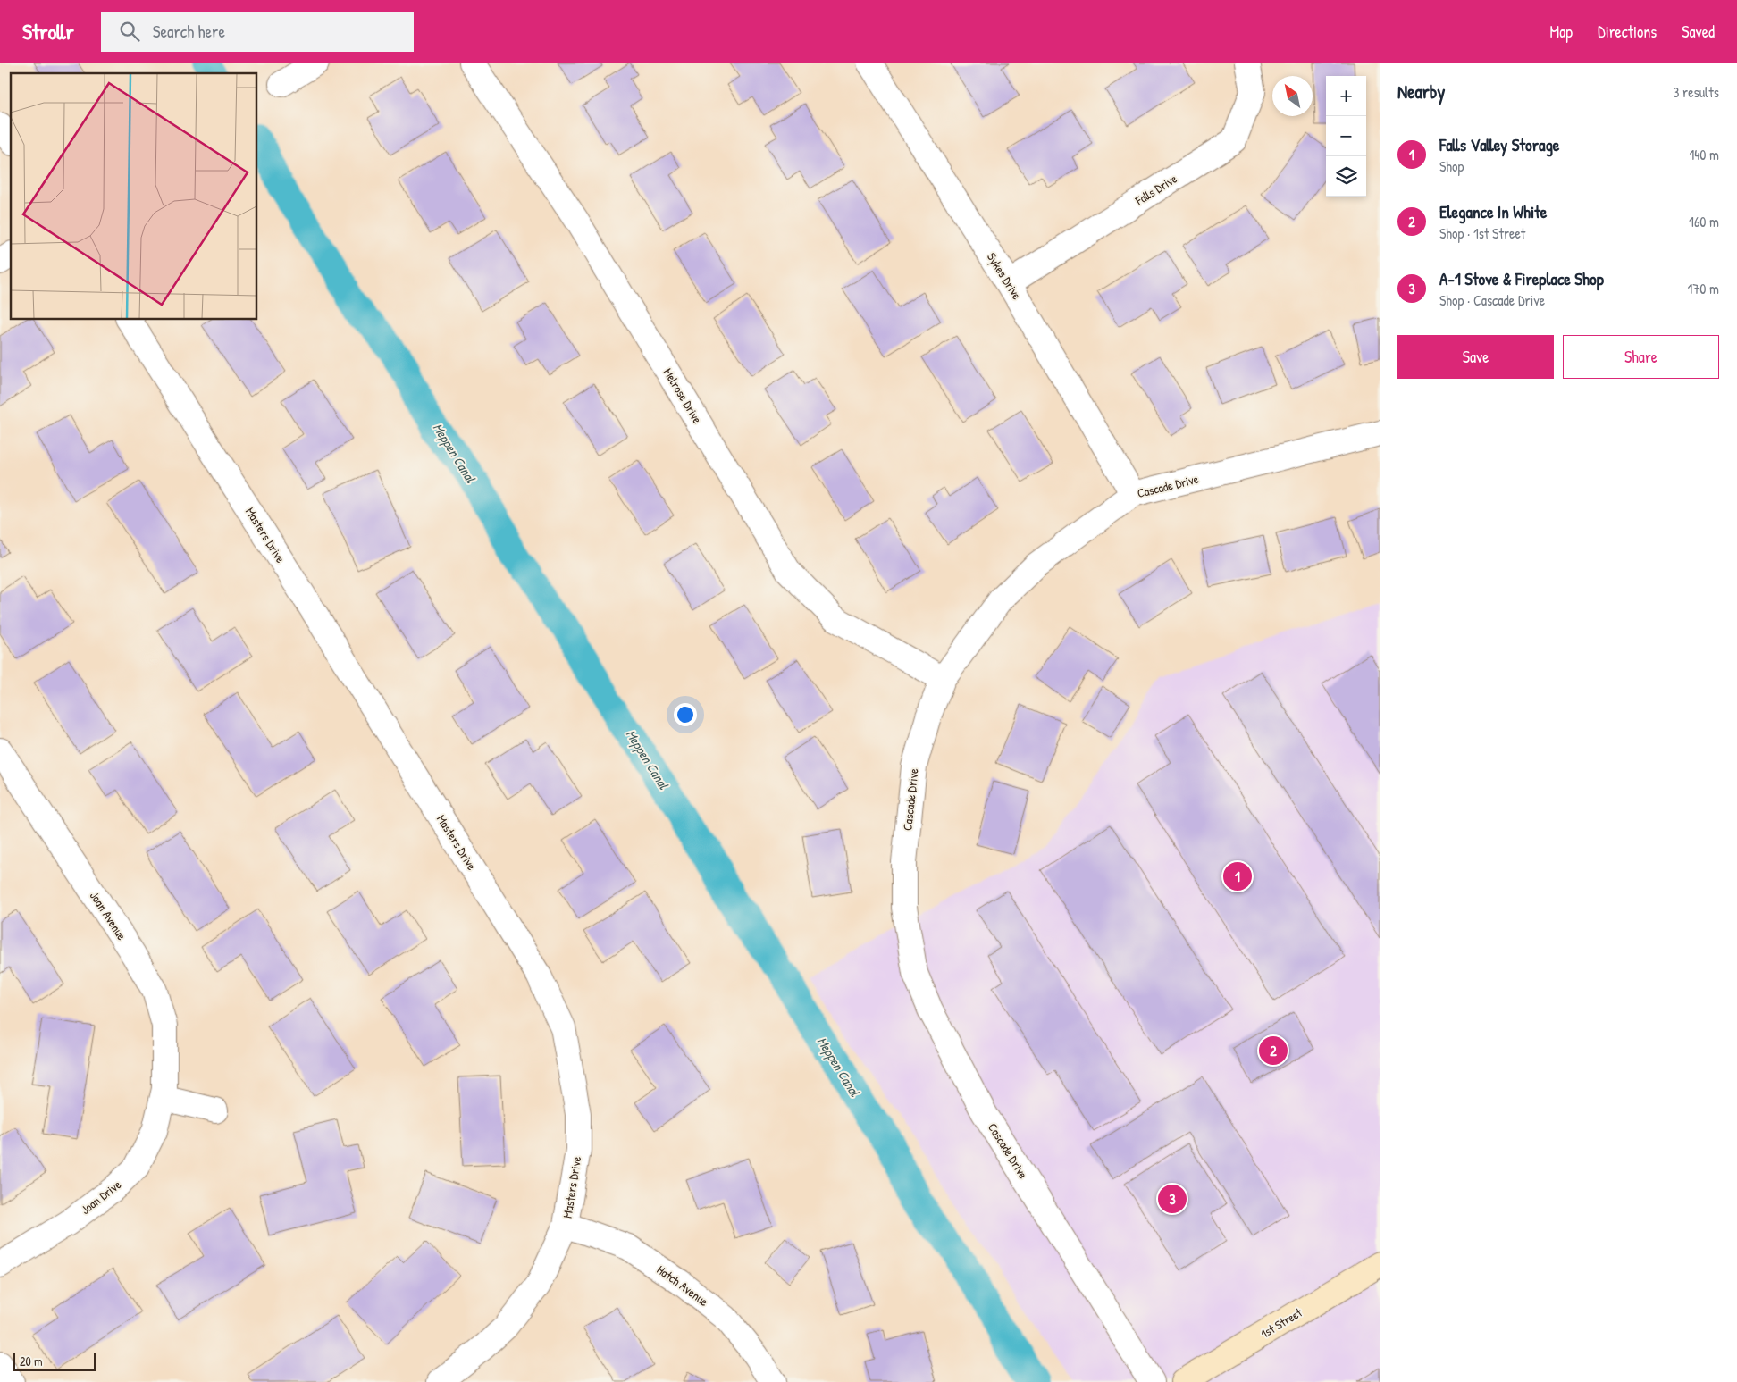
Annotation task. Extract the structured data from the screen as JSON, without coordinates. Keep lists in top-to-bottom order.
{
  "streets": {
    "main road": ["1st Street"],
    "street": [
      "Falls Drive",
      "Sykes Drive",
      "Melrose Drive",
      "Cascade Drive",
      "Masters Drive",
      "Joan Avenue",
      "Joan Drive",
      "Hatch Avenue"
    ]
  },
  "crossings": [
    ["Falls Drive", "Sykes Drive"],
    ["Sykes Drive", "Cascade Drive"],
    ["Melrose Drive", "Cascade Drive"],
    ["Masters Drive", "Hatch Avenue"],
    ["Joan Avenue", "Joan Drive"]
  ],
  "water": ["Meppen Canal"],
  "scale_bar": "20 m",
  "north": "top left",
  "page": {
    "header": "Strollr",
    "search": "Search here",
    "nav": ["Map", "Directions", "Saved"],
    "heading": ["Nearby", "3 results"],
    "map_buttons": ["+", "−"],
    "list": [
      {
        "mark": "1",
        "name": "Falls Valley Storage",
        "note": "Shop",
        "value": "140 m"
      },
      {
        "mark": "2",
        "name": "Elegance In White",
        "note": "Shop · 1st Street",
        "value": "160 m"
      },
      {
        "mark": "3",
        "name": "A-1 Stove & Fireplace Shop",
        "note": "Shop · Cascade Drive",
        "value": "170 m"
      }
    ],
    "buttons": ["Save", "Share"],
    "pins": ["1", "2", "3"],
    "scale": "20 m"
  }
}
